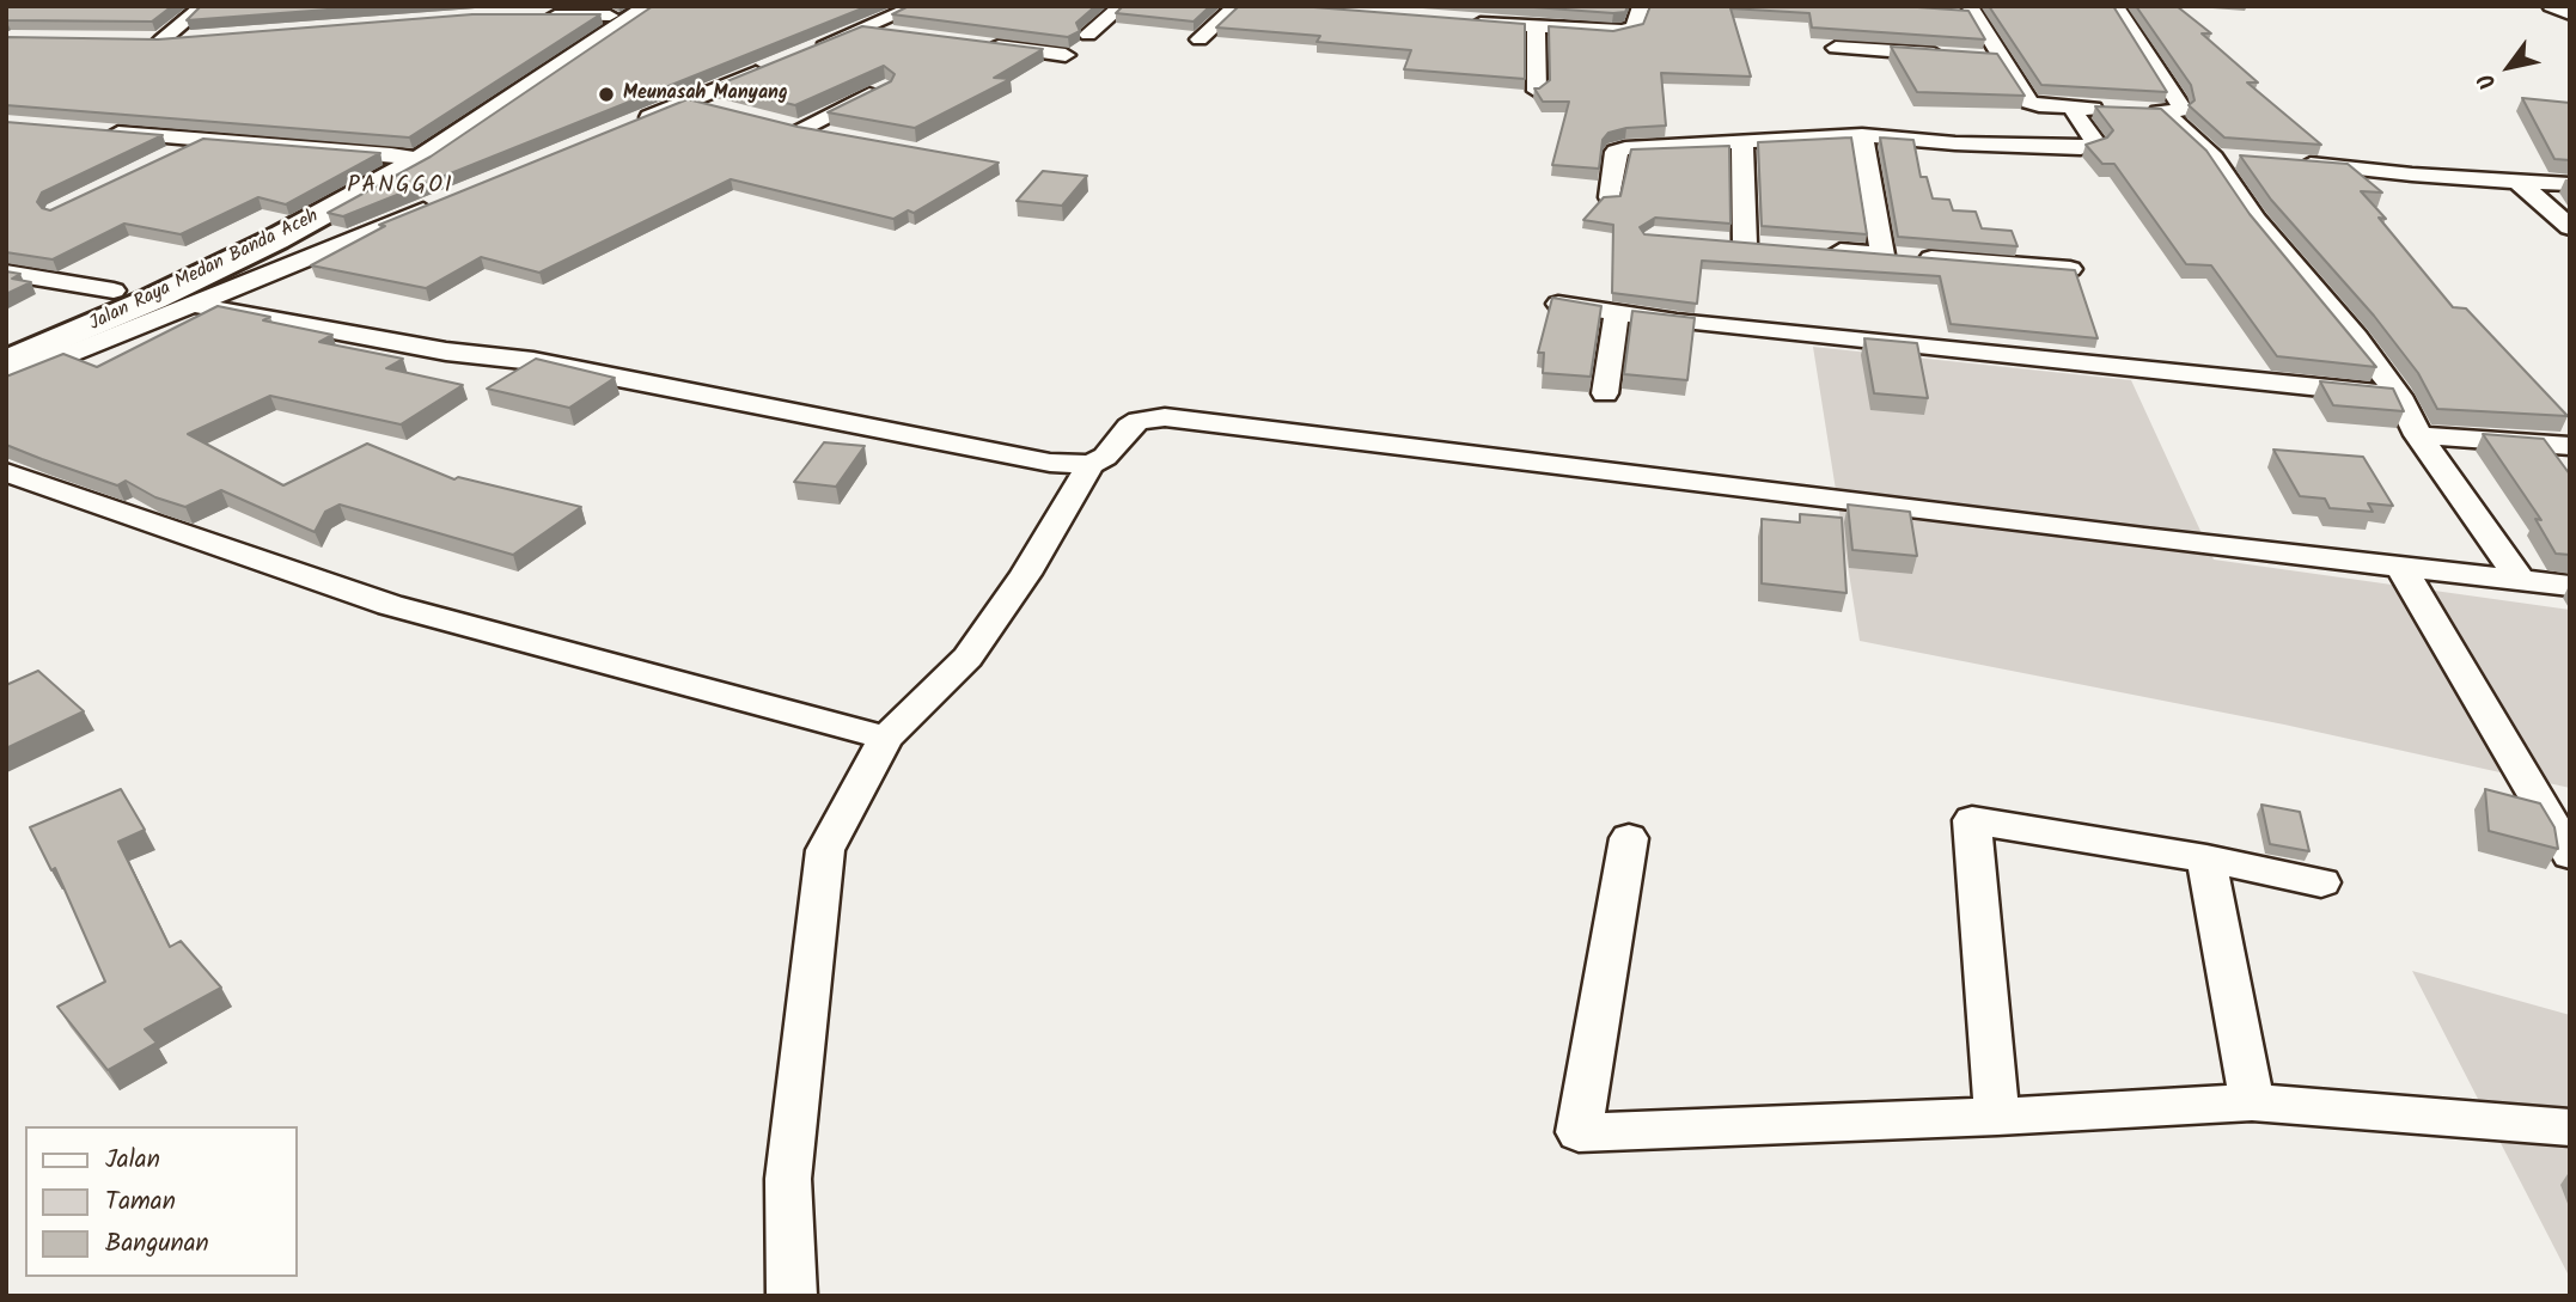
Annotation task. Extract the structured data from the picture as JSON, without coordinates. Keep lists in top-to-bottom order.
{
  "streets": {
    "highway": ["Jalan Raya Medan Banda Aceh"]
  },
  "districts": ["PANGGOI"],
  "places": ["Meunasah Manyang"],
  "legend": ["Jalan", "Taman", "Bangunan"],
  "north": "bottom left"
}
